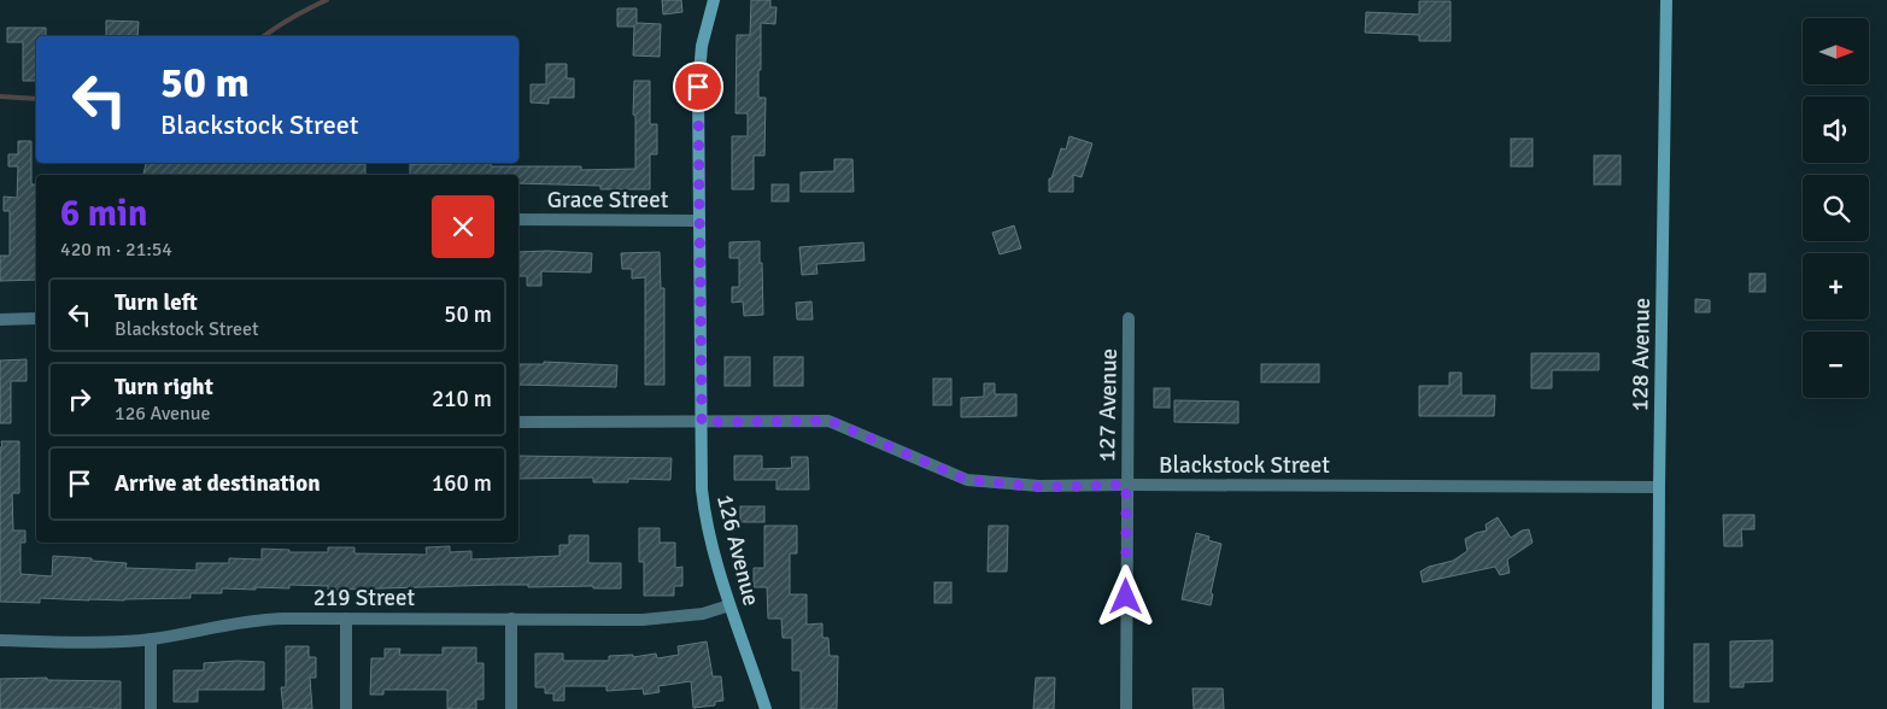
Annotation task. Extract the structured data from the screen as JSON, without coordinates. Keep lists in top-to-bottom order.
{
  "streets": {
    "street": [
      "Grace Street",
      "128 Avenue",
      "127 Avenue",
      "Blackstock Street",
      "126 Avenue",
      "219 Street"
    ]
  },
  "crossings": [
    ["Grace Street", "126 Avenue"],
    ["128 Avenue", "Blackstock Street"],
    ["127 Avenue", "Blackstock Street"],
    ["Blackstock Street", "126 Avenue"],
    ["126 Avenue", "219 Street"]
  ],
  "north": "right",
  "page": {
    "map_buttons": ["+", "−"],
    "turn": ["50 m", "Blackstock Street"],
    "heading": ["6 min", "420 m · 21:54"],
    "list": [
      {
        "name": "Turn left",
        "note": "Blackstock Street",
        "value": "50 m"
      },
      {
        "name": "Turn right",
        "note": "126 Avenue",
        "value": "210 m"
      },
      {
        "name": "Arrive at destination",
        "value": "160 m"
      }
    ]
  }
}
